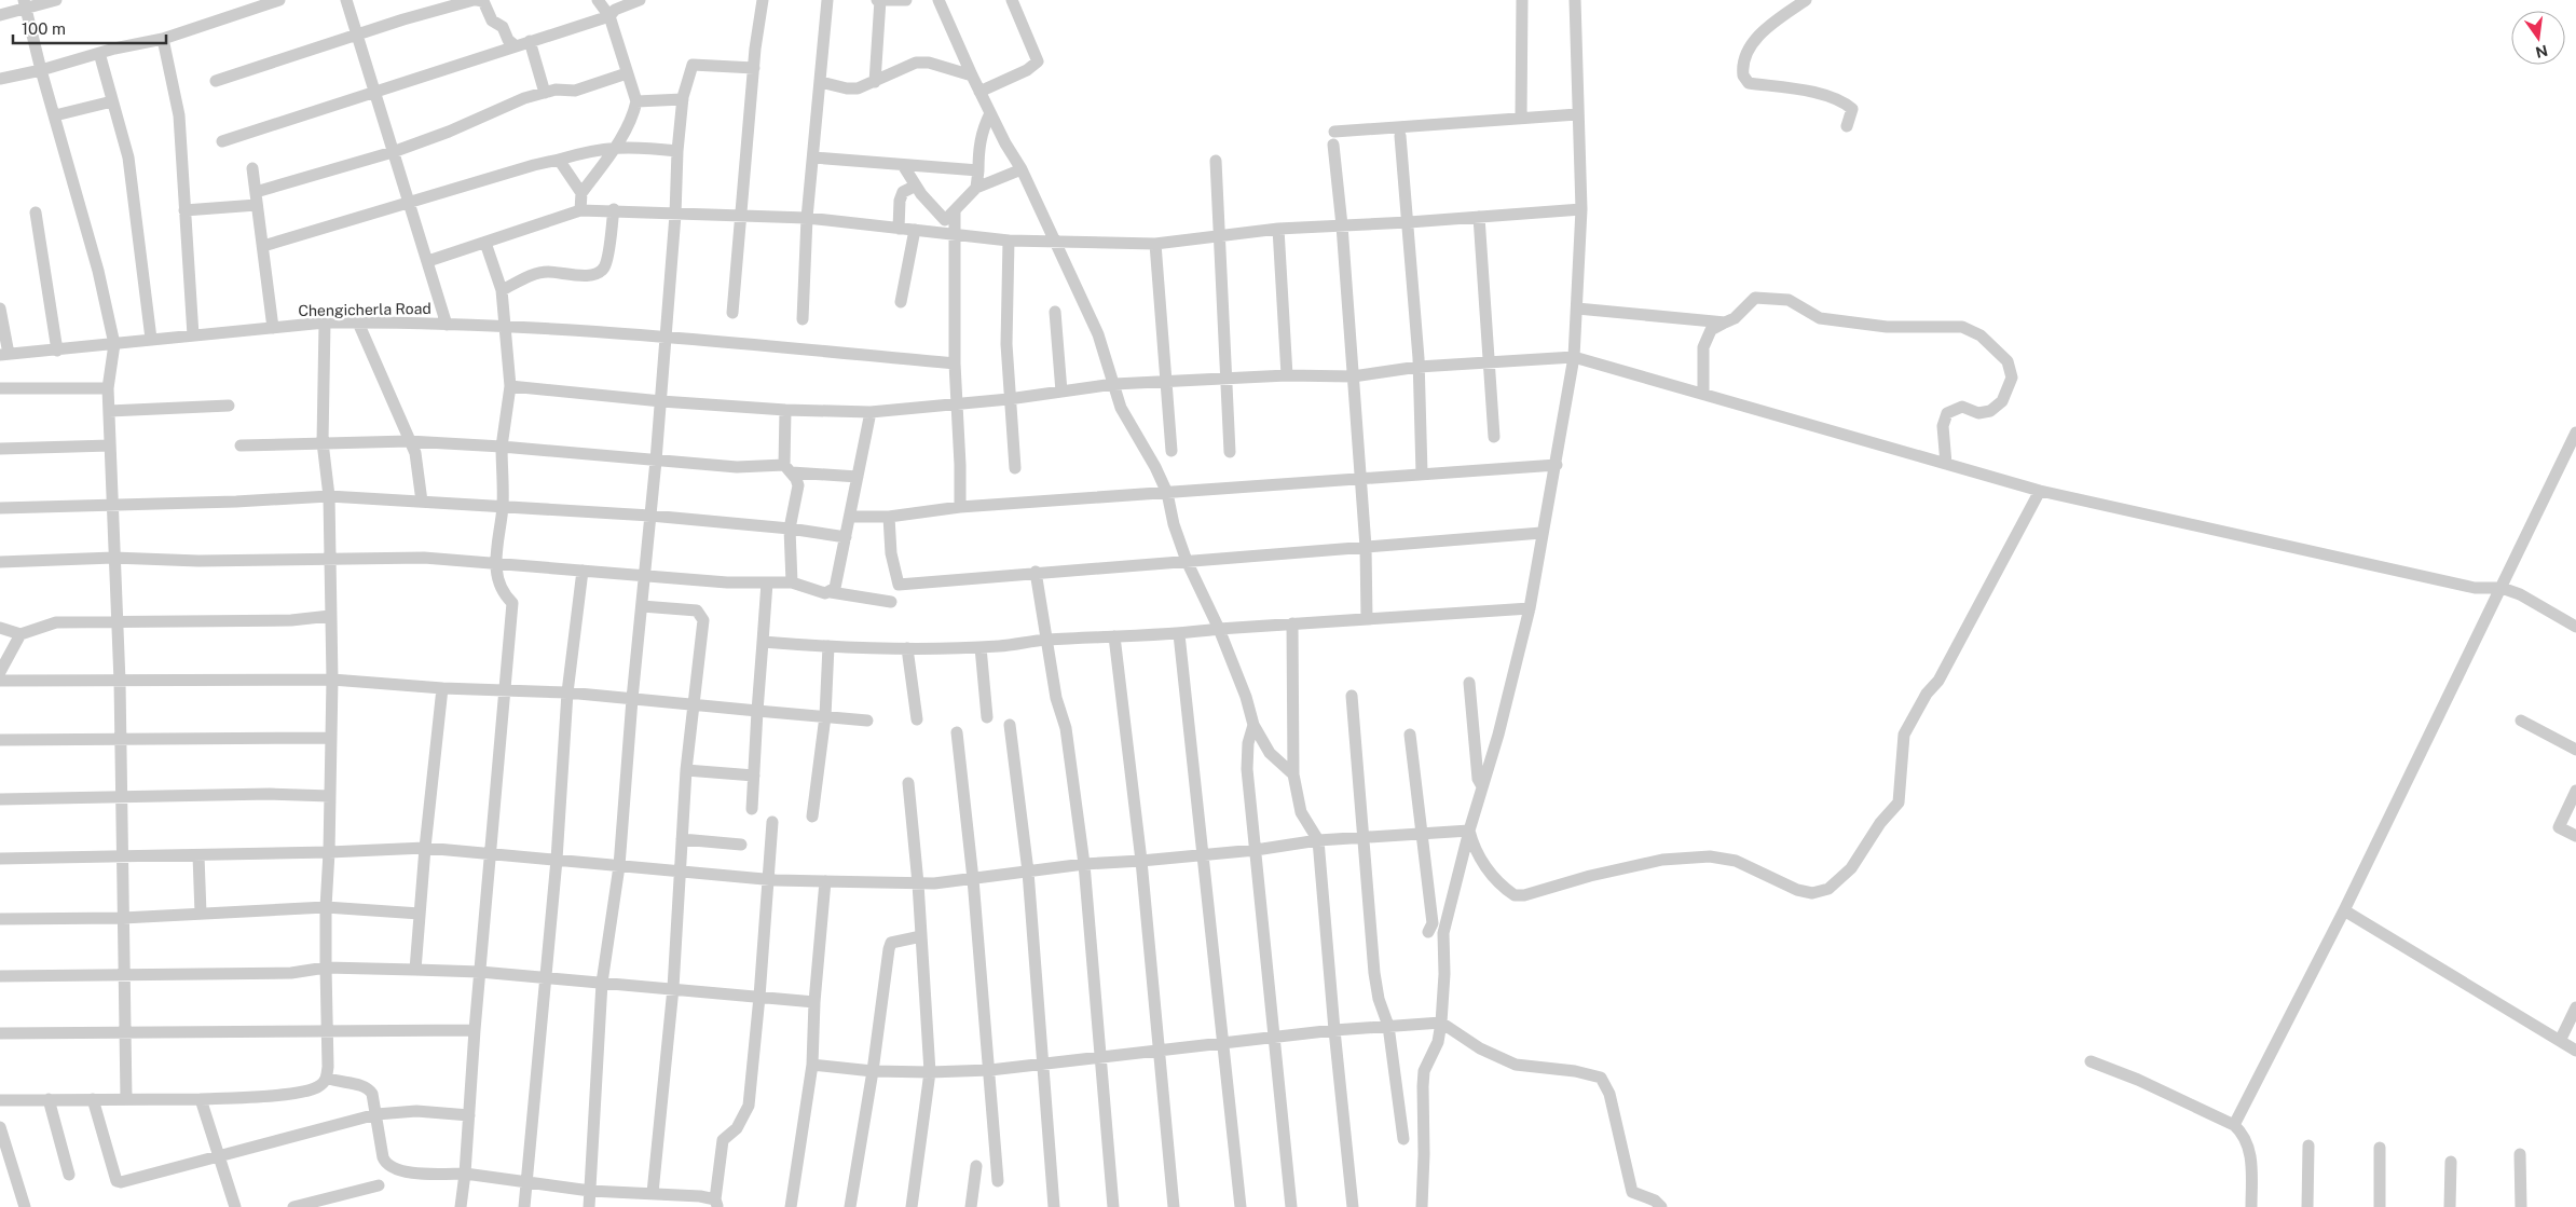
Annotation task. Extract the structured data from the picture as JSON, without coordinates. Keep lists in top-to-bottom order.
{
  "streets": {
    "street": ["Chengicherla Road"]
  },
  "scale_bar": "100 m",
  "north": "bottom"
}
